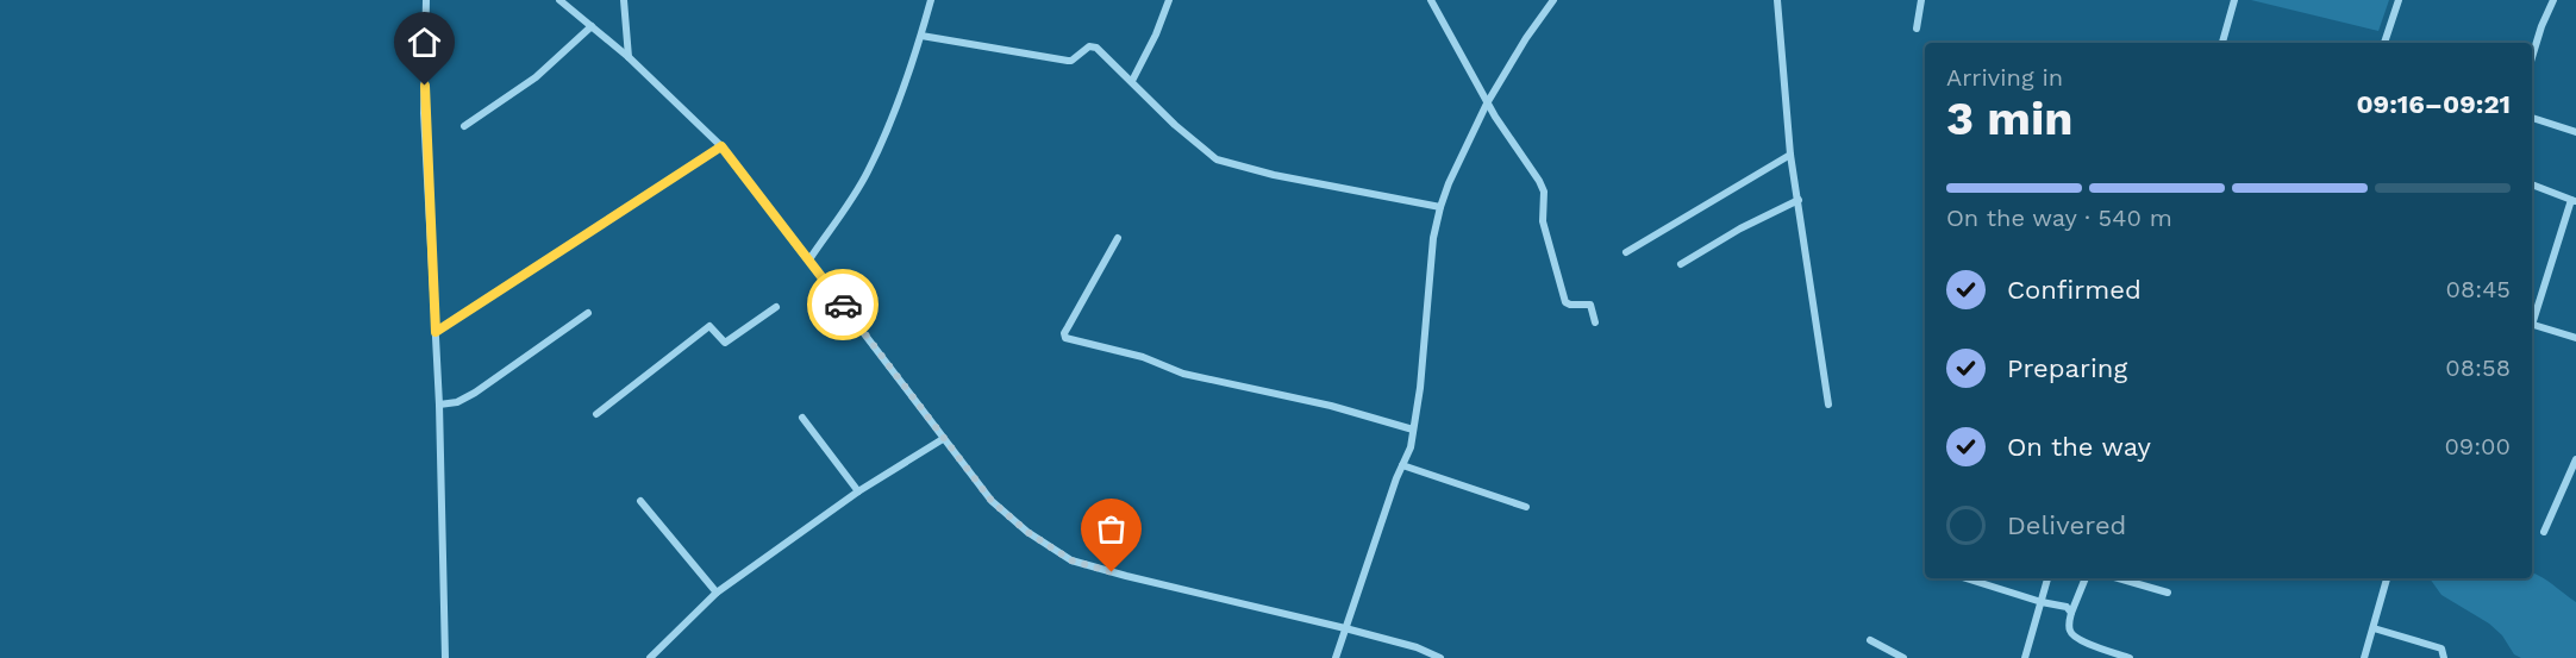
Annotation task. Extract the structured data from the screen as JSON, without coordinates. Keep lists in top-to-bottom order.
{
  "page": {
    "heading": ["3 min", "Arriving in", "09:16–09:21"],
    "bar": "On the way · 540 m",
    "list": [
      ["Confirmed", "08:45"],
      ["Preparing", "08:58"],
      ["On the way", "09:00"],
      "Delivered"
    ]
  }
}
